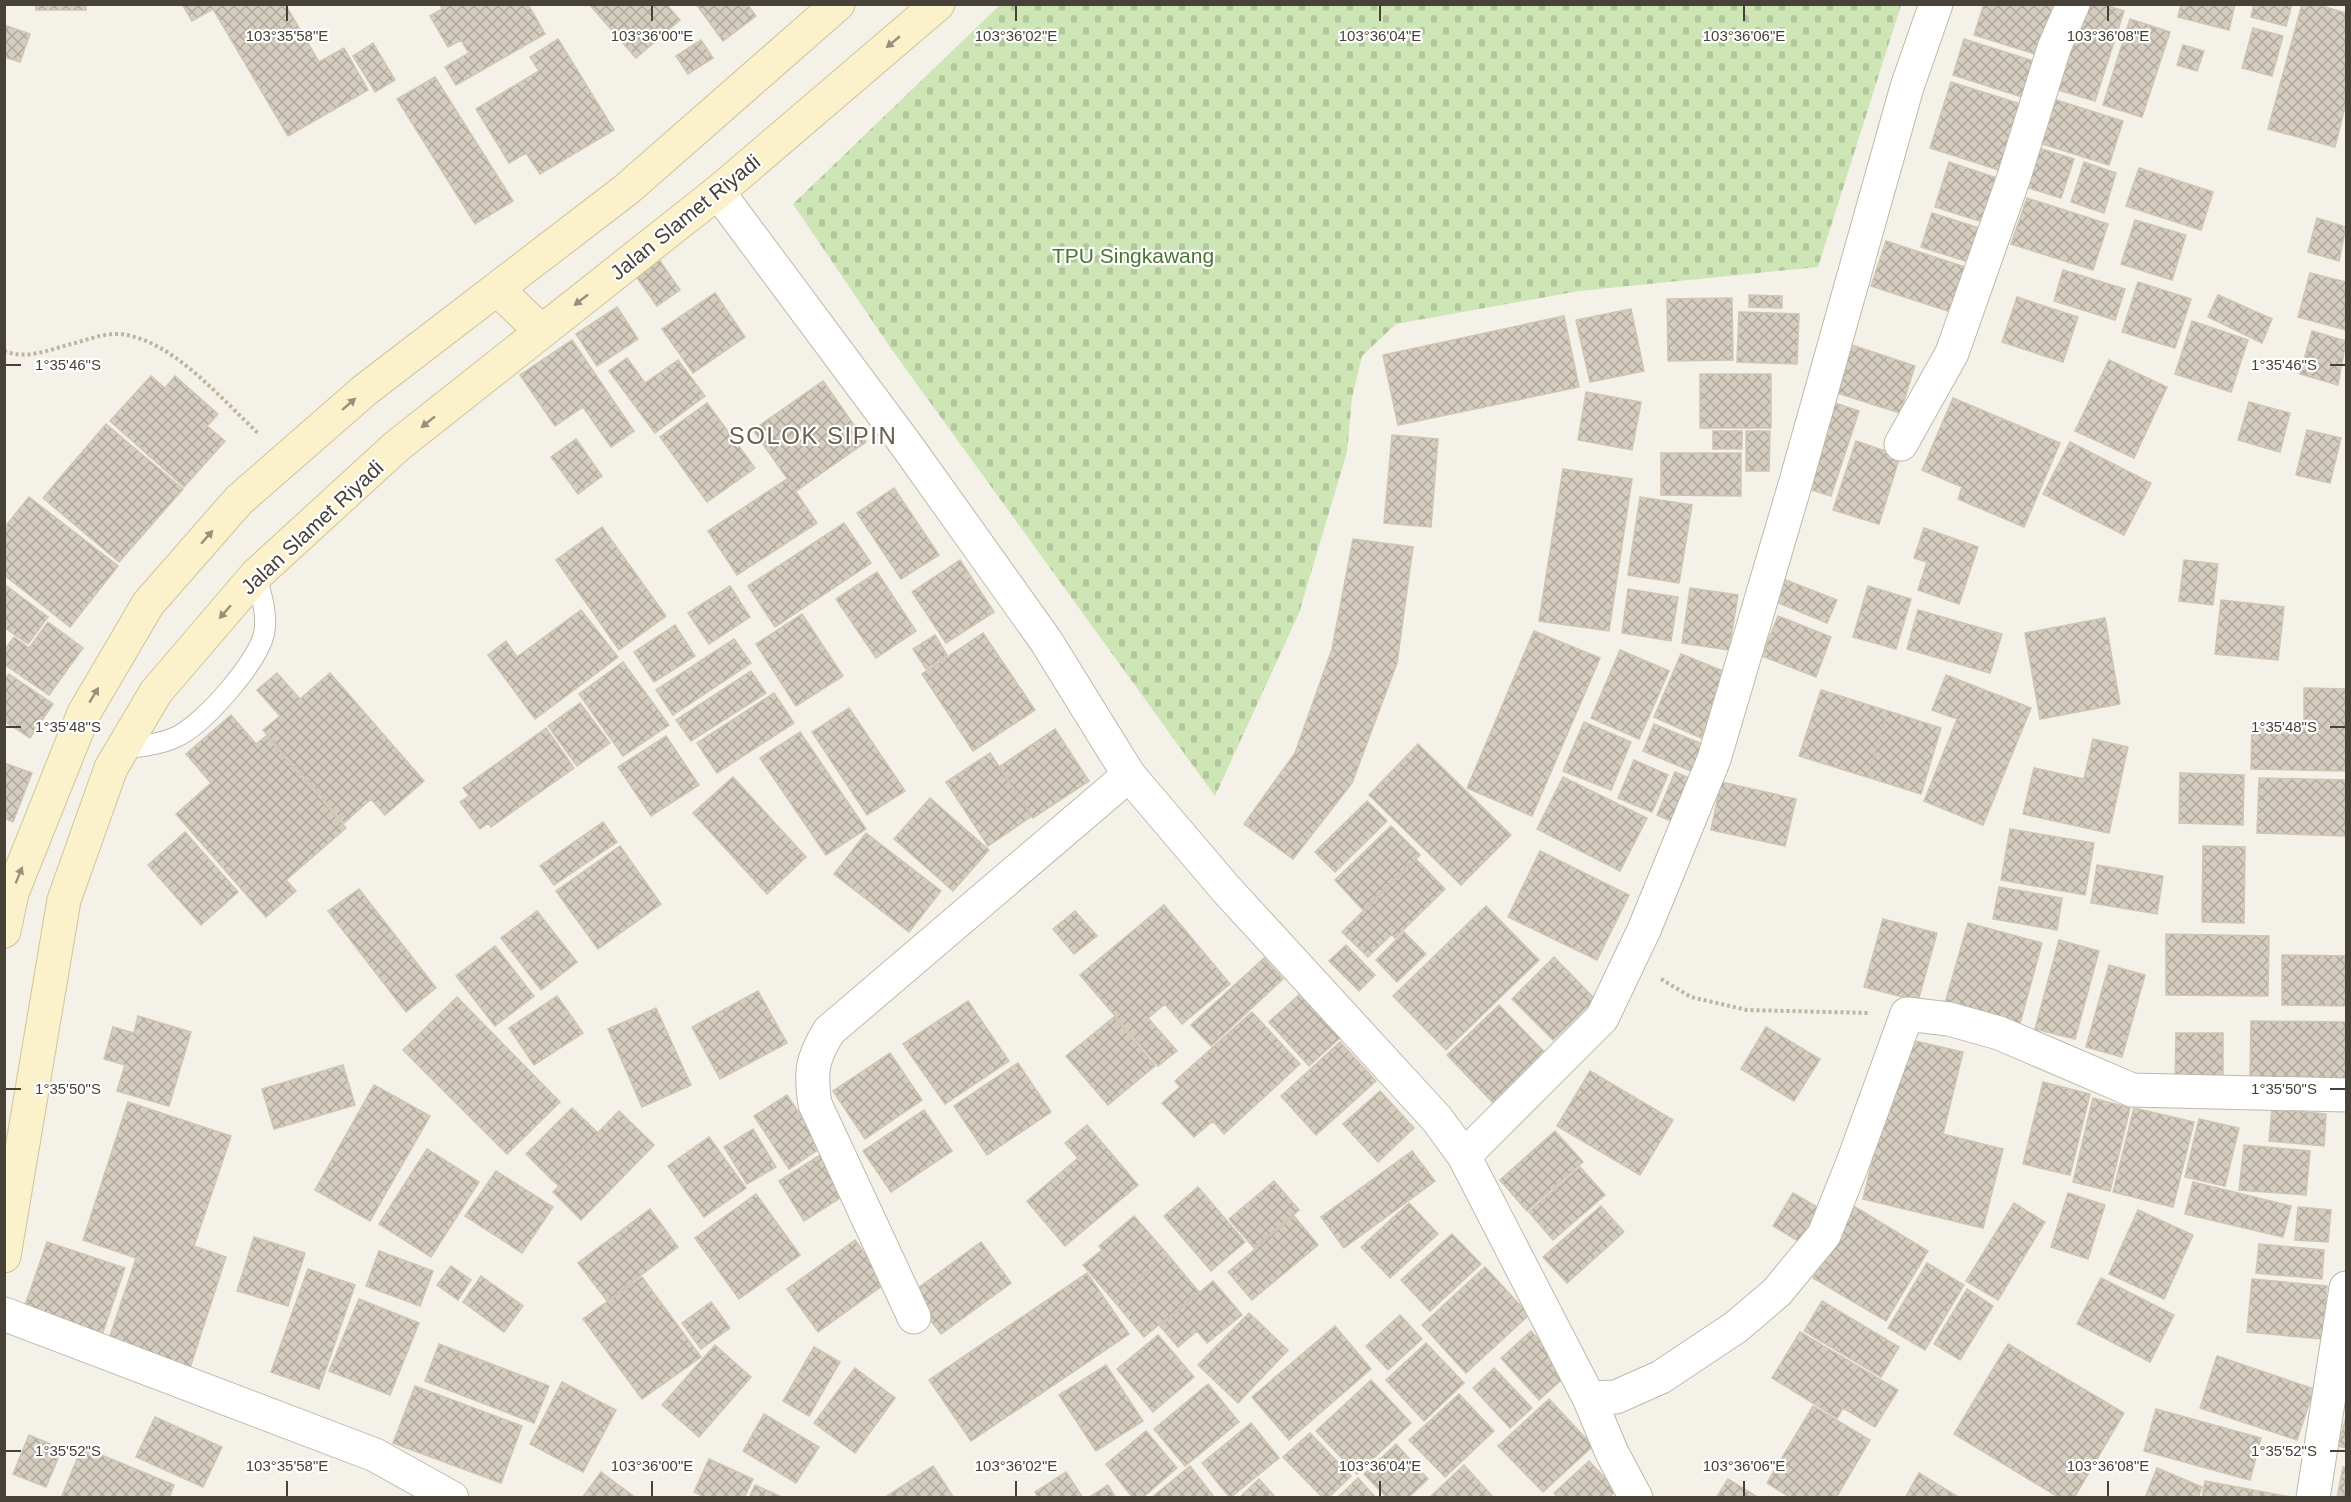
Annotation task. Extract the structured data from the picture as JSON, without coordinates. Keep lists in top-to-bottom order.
{
  "streets": {
    "main road": ["Jalan Slamet Riyadi"]
  },
  "districts": ["SOLOK SIPIN"],
  "parks": ["TPU Singkawang"],
  "coordinates": [
    "103°35'58\"E",
    "103°36'00\"E",
    "103°36'02\"E",
    "103°36'04\"E",
    "103°36'06\"E",
    "103°36'08\"E",
    "1°35'46\"S",
    "1°35'48\"S",
    "1°35'50\"S",
    "1°35'52\"S"
  ]
}
